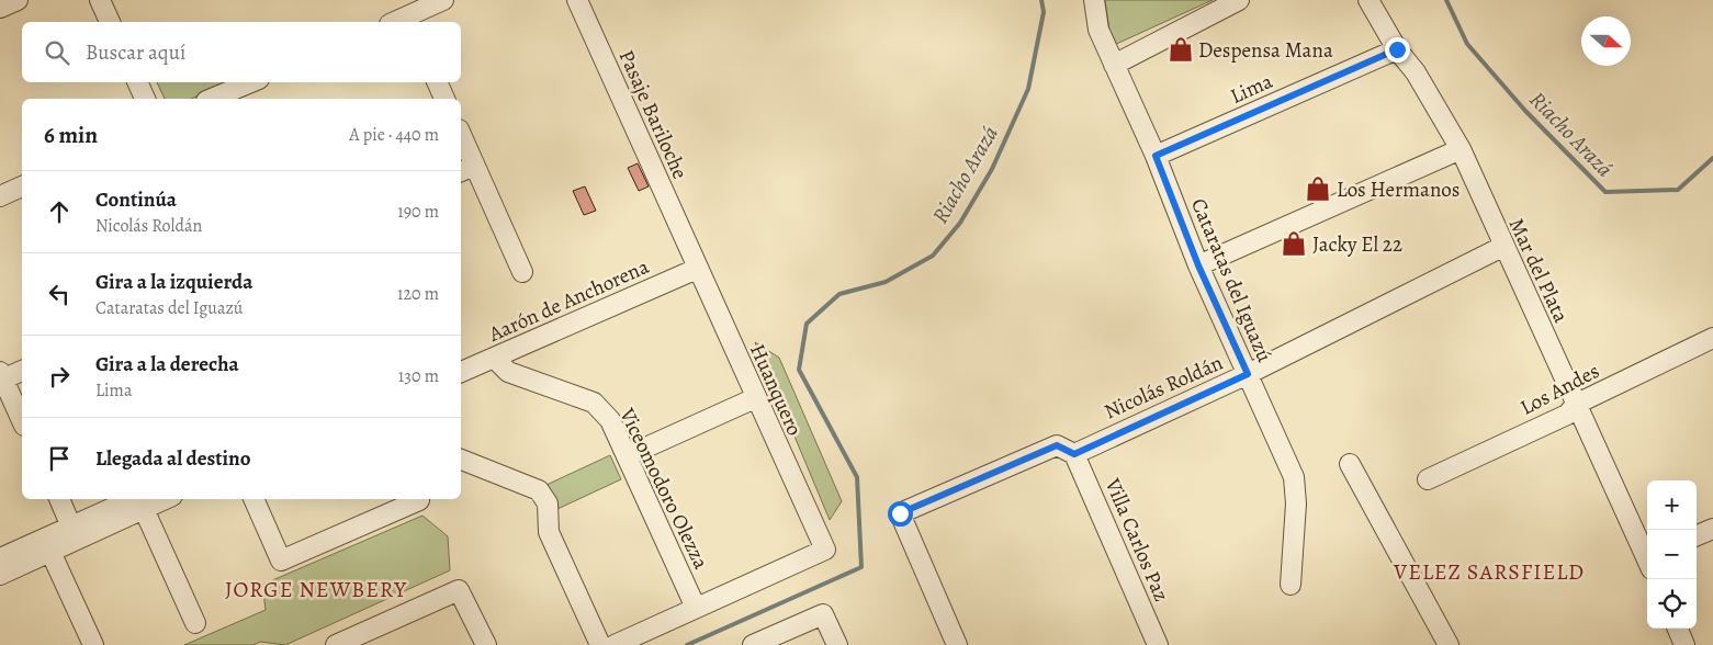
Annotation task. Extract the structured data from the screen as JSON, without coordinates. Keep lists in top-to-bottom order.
{
  "streets": {
    "street": [
      "Lima",
      "Pasaje Bariloche",
      "Mar del Plata",
      "Cataratas del Iguazú",
      "Aarón de Anchorena",
      "Nicolás Roldán",
      "Los Andes",
      "Huanquero",
      "Viceomodoro Olezza",
      "Villa Carlos Paz"
    ]
  },
  "crossings": [
    ["Lima", "Mar del Plata"],
    ["Lima", "Cataratas del Iguazú"],
    ["Pasaje Bariloche", "Huanquero"],
    ["Mar del Plata", "Nicolás Roldán"],
    ["Mar del Plata", "Los Andes"],
    ["Cataratas del Iguazú", "Nicolás Roldán"],
    ["Aarón de Anchorena", "Huanquero"],
    ["Aarón de Anchorena", "Viceomodoro Olezza"],
    ["Nicolás Roldán", "Villa Carlos Paz"],
    ["Huanquero", "Viceomodoro Olezza"]
  ],
  "districts": ["VELEZ SARSFIELD", "JORGE NEWBERY"],
  "water": ["Riacho Arazá"],
  "places": {
    "shop": ["Despensa Mana", "Los Hermanos", "Jacky El 22"]
  },
  "north": "right",
  "page": {
    "search": "Buscar aquí",
    "heading": ["6 min", "A pie · 440 m"],
    "list": [
      ["Continúa", "Nicolás Roldán", "190 m"],
      ["Gira a la izquierda", "Cataratas del Iguazú", "120 m"],
      ["Gira a la derecha", "Lima", "130 m"],
      "Llegada al destino"
    ],
    "map_buttons": ["+", "−"]
  }
}
